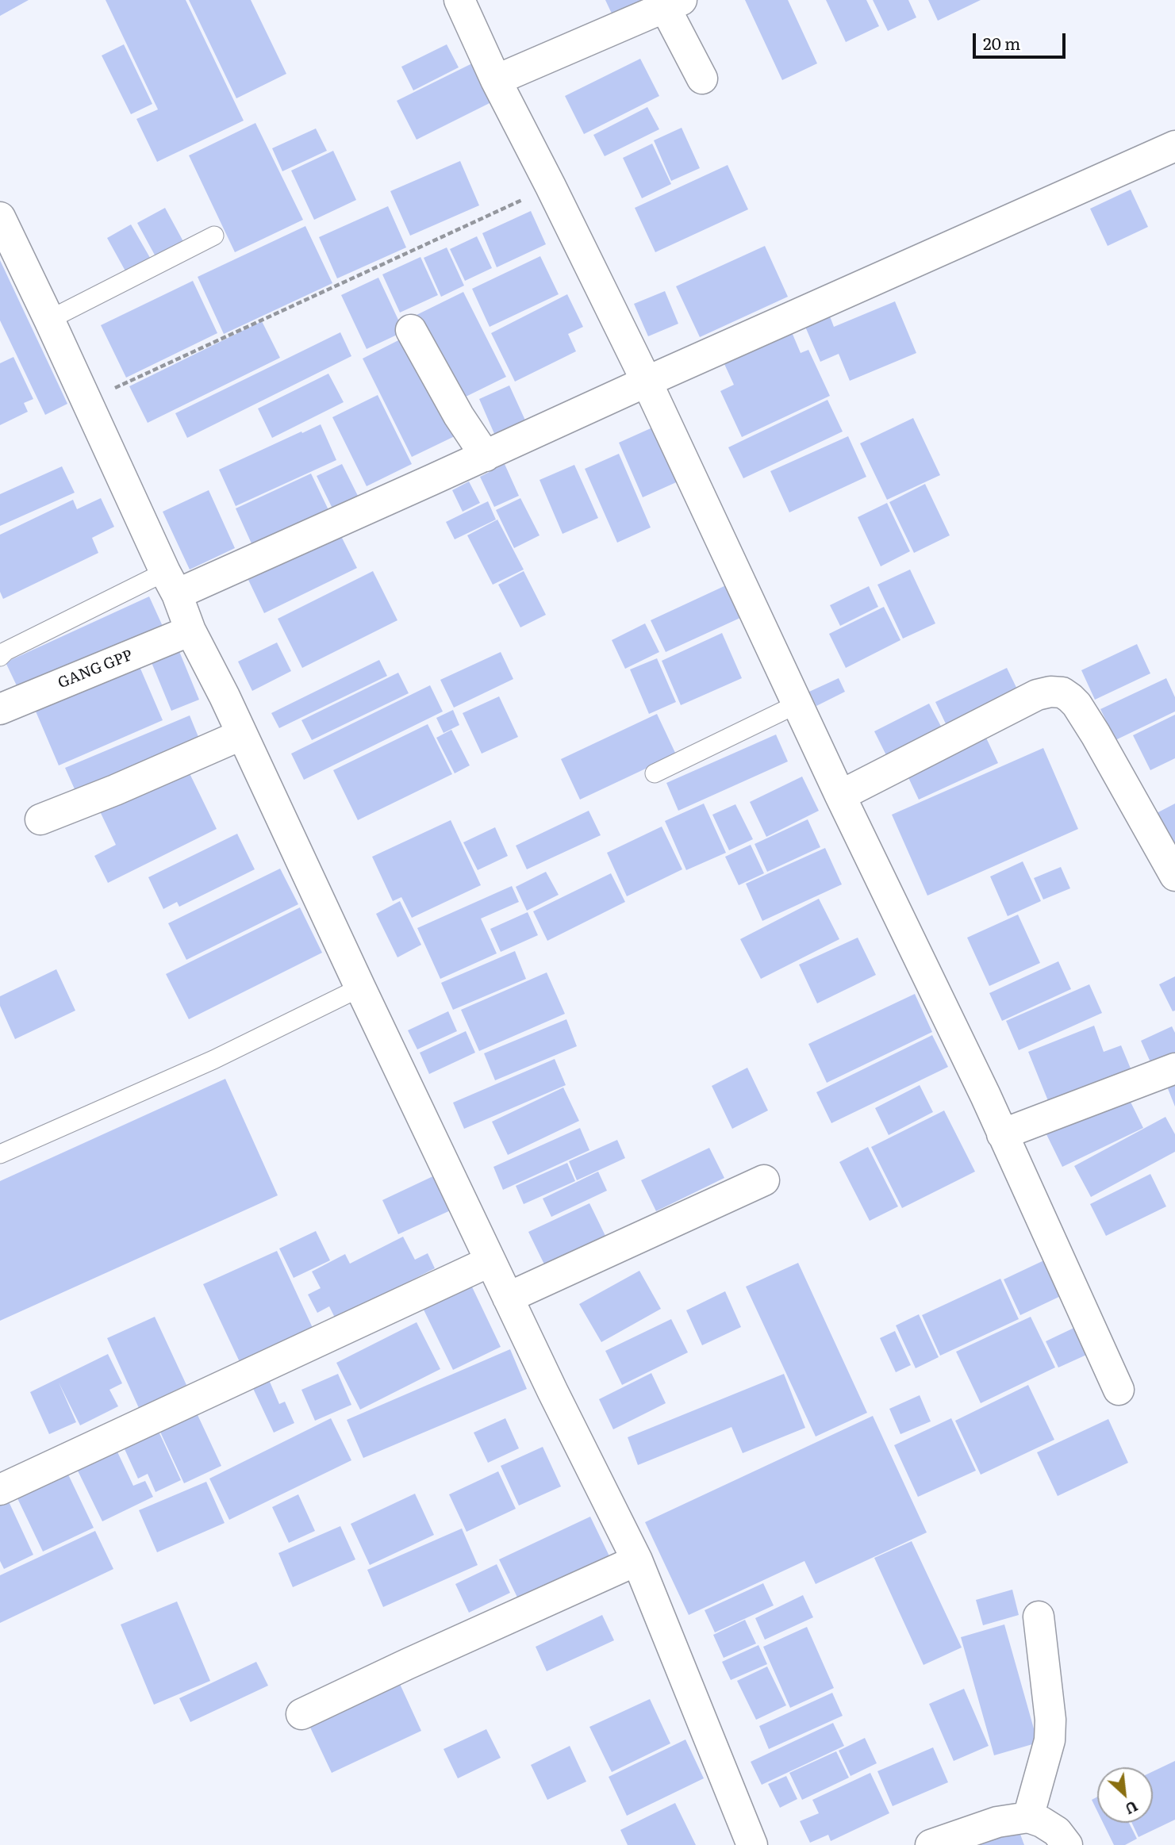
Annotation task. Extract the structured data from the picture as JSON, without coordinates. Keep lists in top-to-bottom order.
{
  "streets": {
    "street": ["GANG GPP"]
  },
  "scale_bar": "20 m",
  "north": "bottom right"
}
